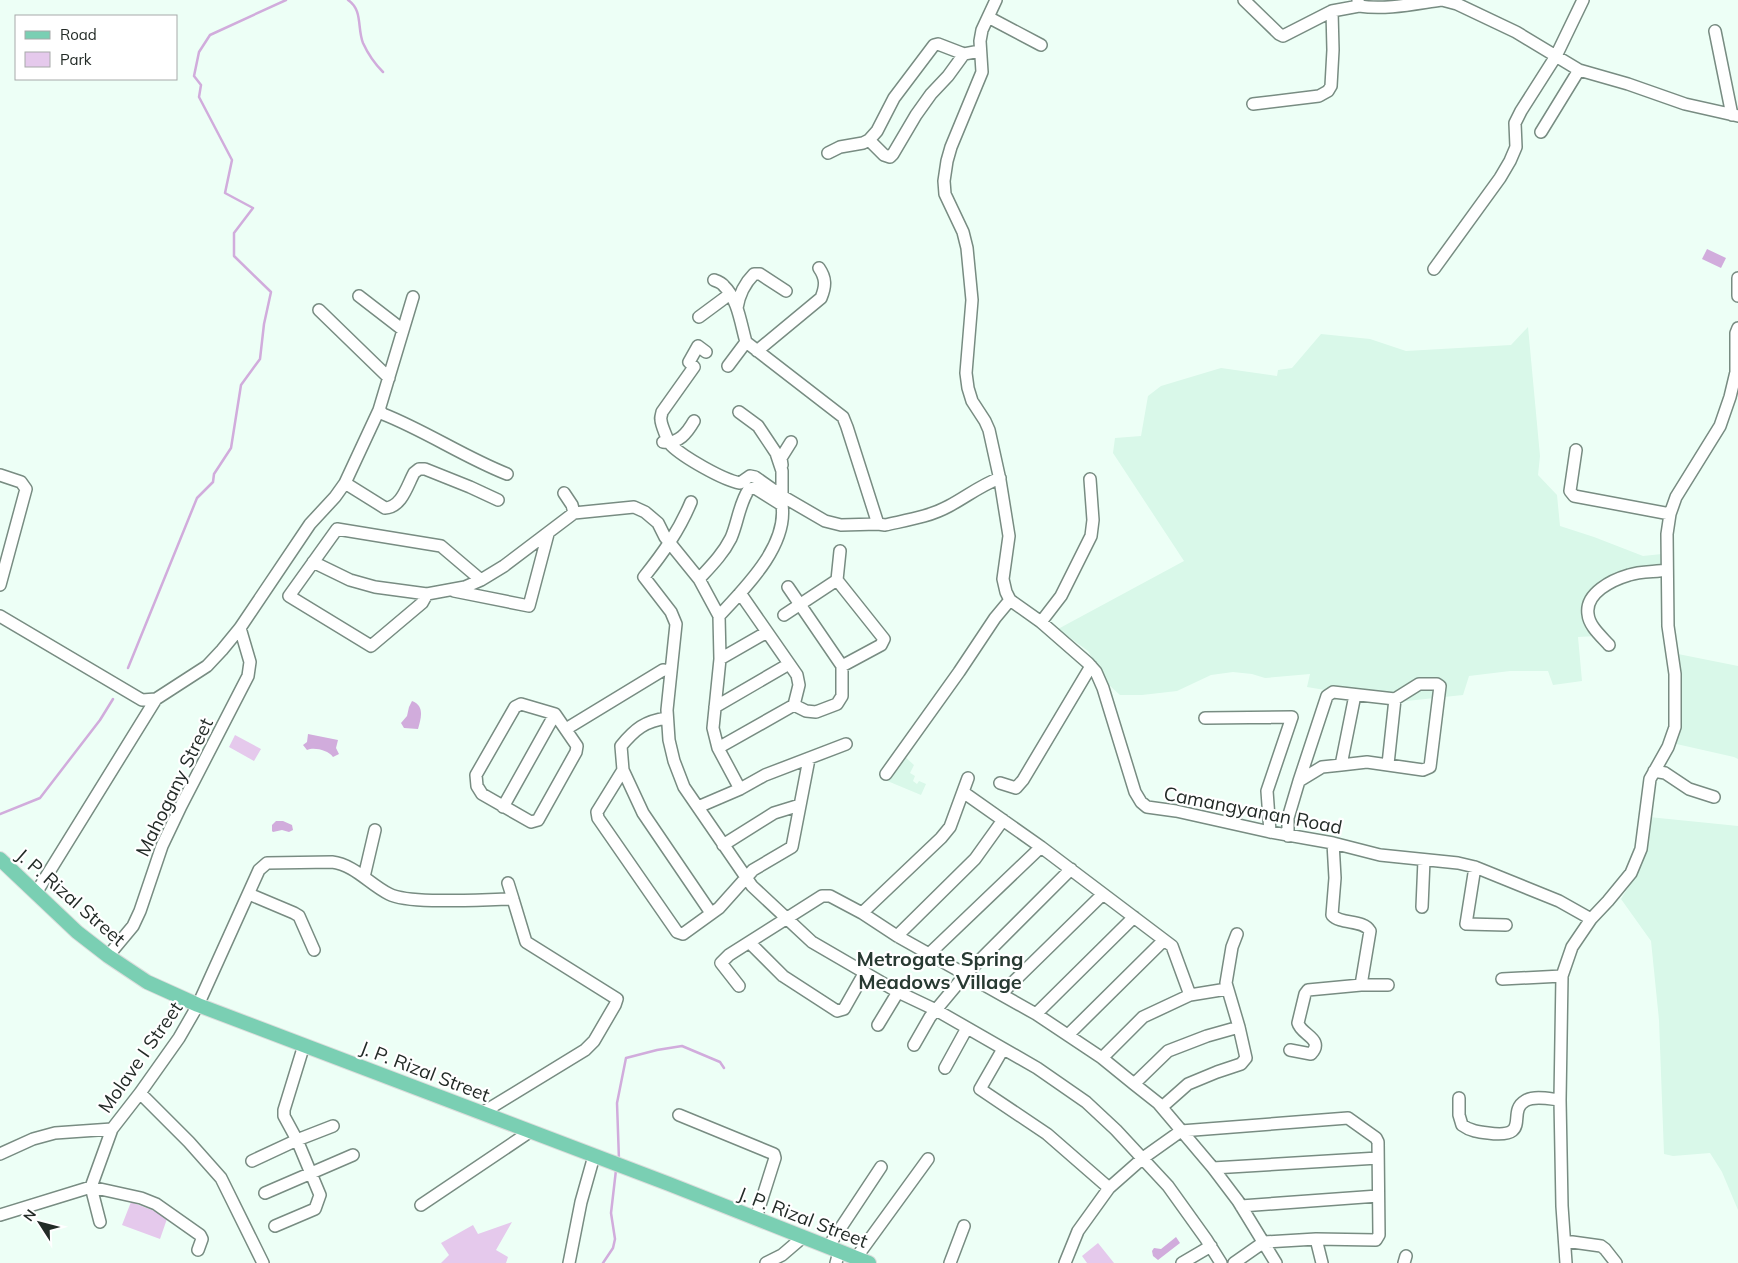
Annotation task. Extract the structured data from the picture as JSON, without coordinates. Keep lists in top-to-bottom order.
{
  "streets": {
    "main road": ["J. P. Rizal Street"],
    "street": ["Mahogany Street", "Camangyanan Road", "Molave I Street"]
  },
  "crossings": [
    ["Mahogany Street", "J. P. Rizal Street"],
    ["J. P. Rizal Street", "Molave I Street"]
  ],
  "districts": ["Metrogate Spring Meadows Village"],
  "legend": ["Road", "Park"],
  "north": "top left"
}
